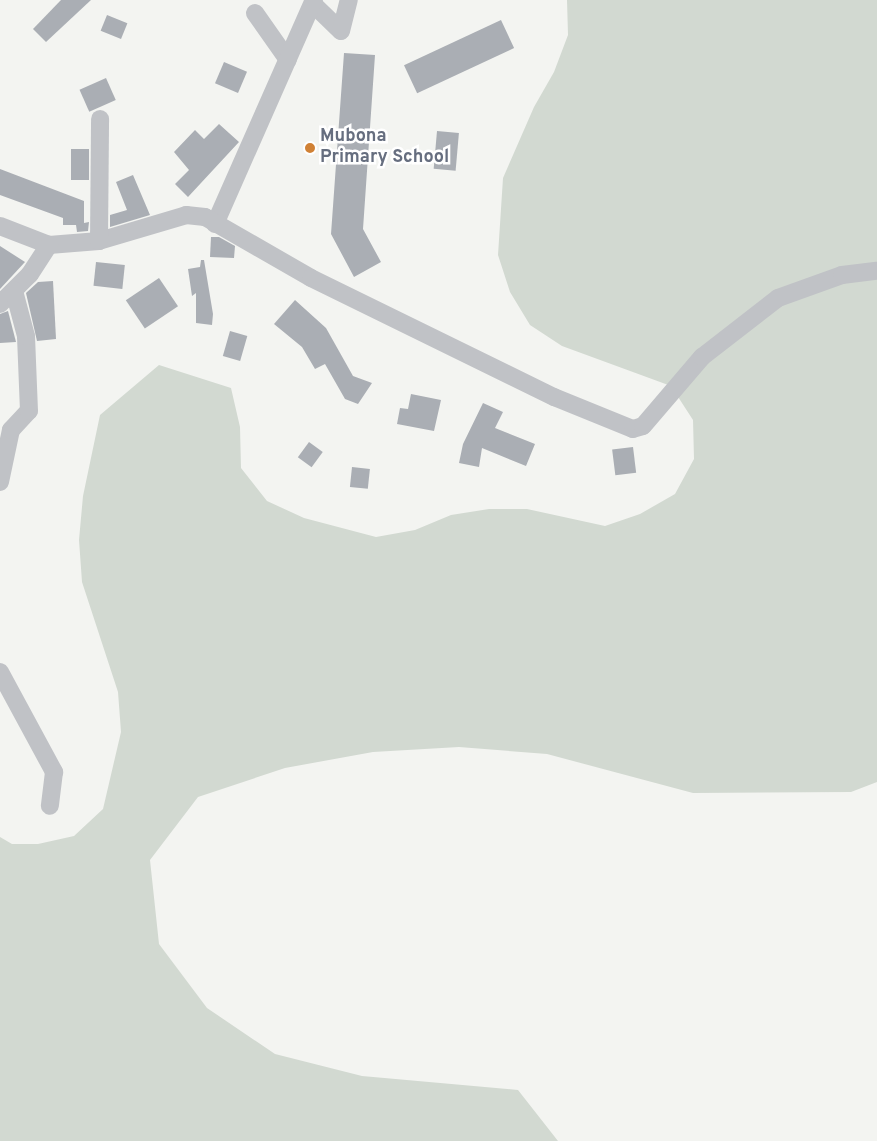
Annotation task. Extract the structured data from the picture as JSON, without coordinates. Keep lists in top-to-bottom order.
{
  "places": ["Mubona Primary School"]
}
